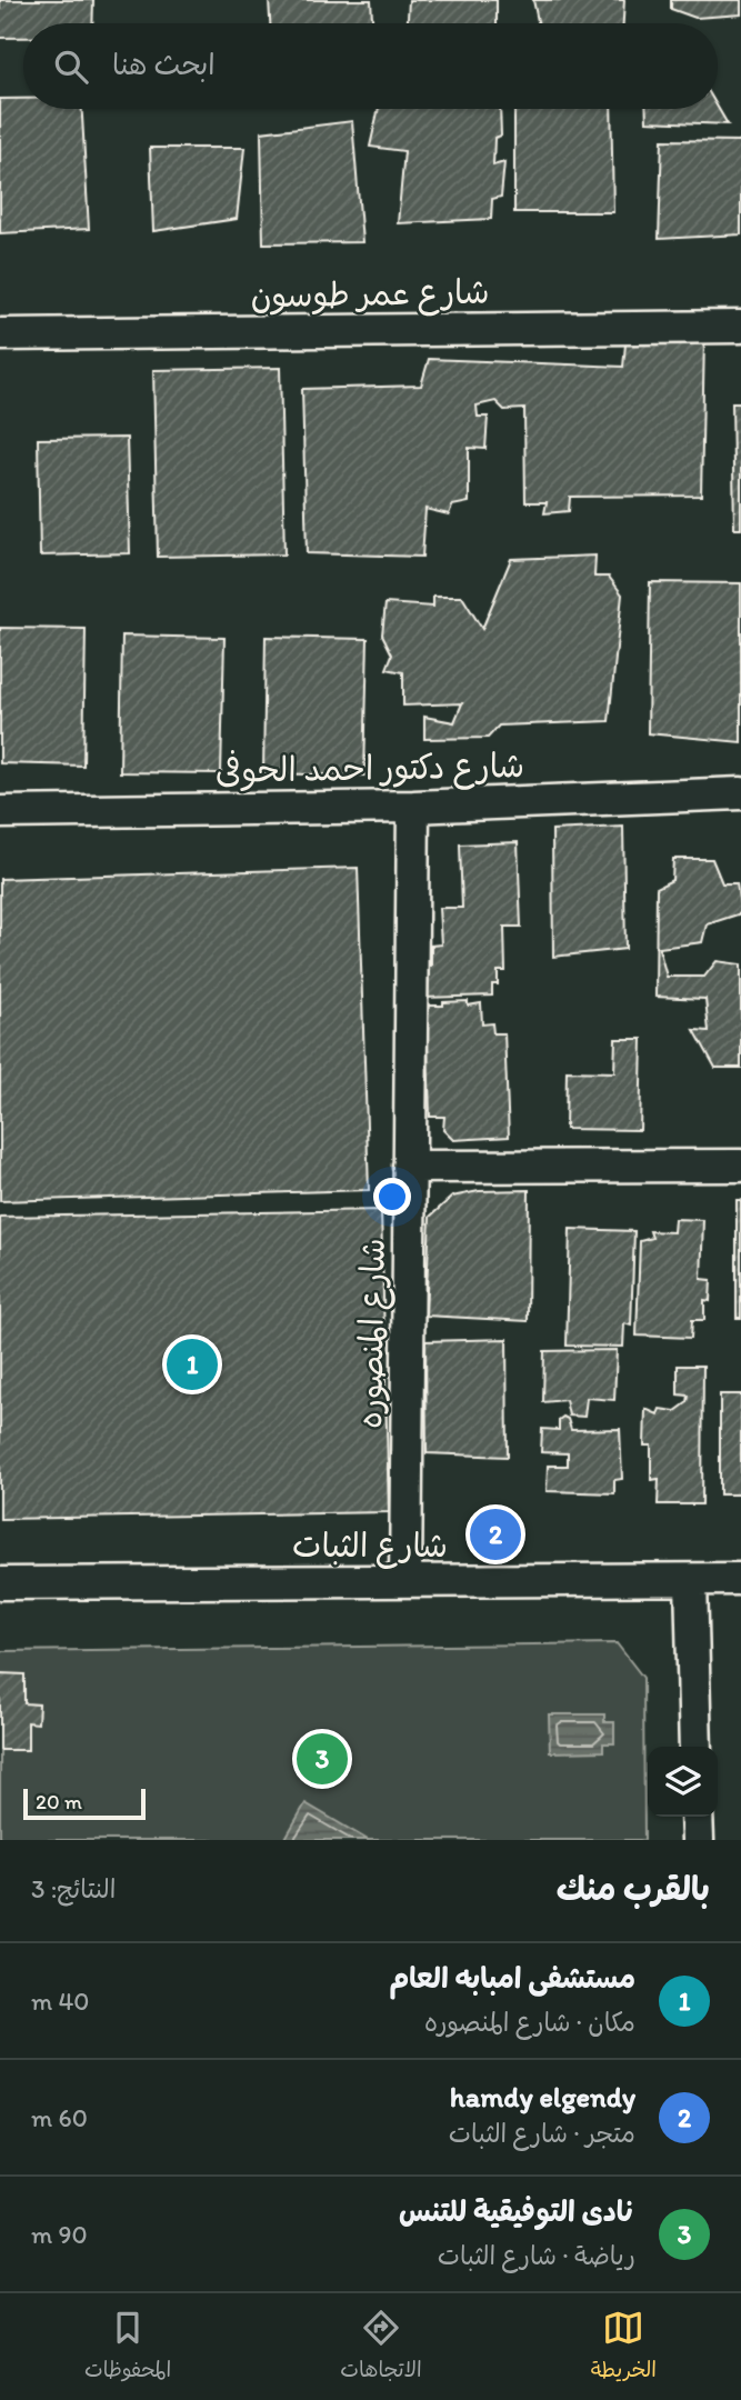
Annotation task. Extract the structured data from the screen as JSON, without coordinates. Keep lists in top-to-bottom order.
{
  "streets": {
    "street": [
      "شارع عمر طوسون",
      "شارع دكتور احمد الحوفى",
      "شارع المنصوره",
      "شارع الثبات"
    ]
  },
  "crossings": [
    ["شارع دكتور احمد الحوفى", "شارع المنصوره"],
    ["شارع المنصوره", "شارع الثبات"]
  ],
  "scale_bar": "20 m",
  "page": {
    "search": "ابحث هنا",
    "pins": ["1", "2", "3"],
    "scale": "20 m",
    "heading": ["بالقرب منك", "النتائج: 3"],
    "list": [
      {
        "mark": "1",
        "name": "مستشفى امبابه العام",
        "note": "مكان · شارع المنصوره",
        "value": "40 m"
      },
      {
        "mark": "2",
        "name": "hamdy elgendy",
        "note": "متجر · شارع الثبات",
        "value": "60 m"
      },
      {
        "mark": "3",
        "name": "نادى التوفيقية للتنس",
        "note": "رياضة · شارع الثبات",
        "value": "90 m"
      }
    ],
    "nav": ["الخريطة", "الاتجاهات", "المحفوظات"]
  }
}
